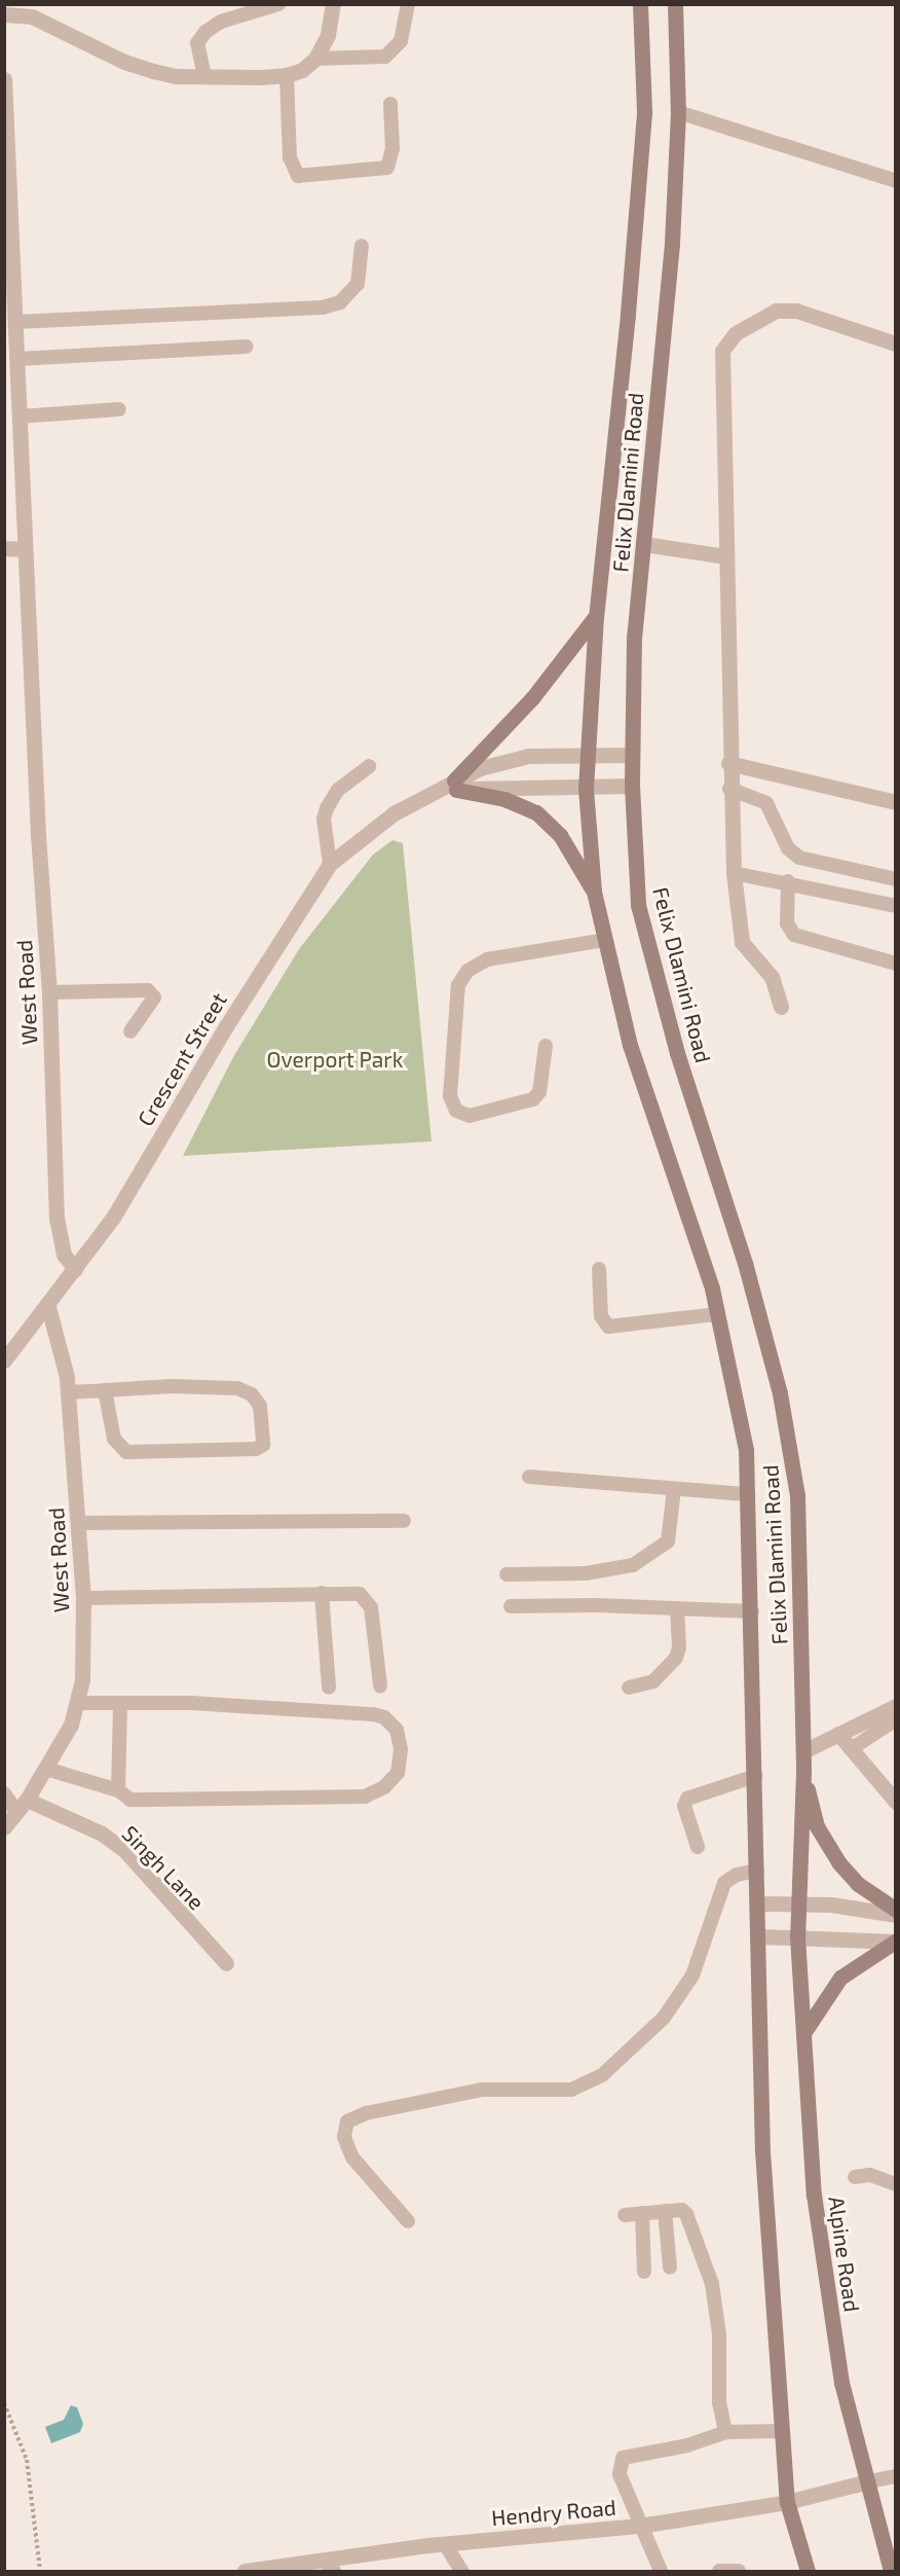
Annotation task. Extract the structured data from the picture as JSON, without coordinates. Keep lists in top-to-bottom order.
{
  "streets": {
    "main road": ["Felix Dlamini Road", "Alpine Road"],
    "street": [
      "West Road",
      "Crescent Street",
      "Singh Lane",
      "Hendry Road"
    ]
  },
  "crossings": [
    ["Felix Dlamini Road", "Crescent Street"],
    ["Felix Dlamini Road", "Alpine Road"],
    ["West Road", "Crescent Street"],
    ["West Road", "Singh Lane"],
    ["Alpine Road", "Hendry Road"]
  ],
  "parks": ["Overport Park"]
}
